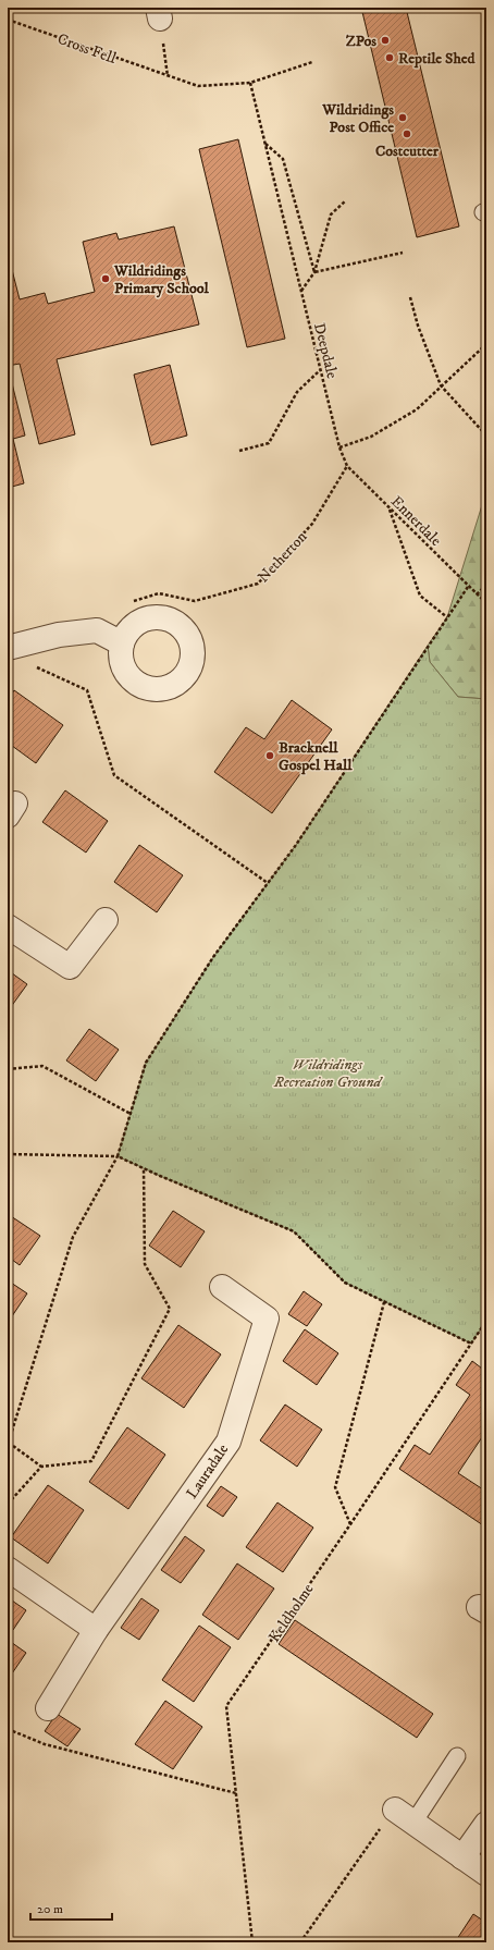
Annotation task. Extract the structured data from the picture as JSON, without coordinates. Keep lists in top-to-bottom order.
{
  "streets": {
    "street": ["Lauradale"],
    "path": [
      "Cross Fell",
      "Deepdale",
      "Ennerdale",
      "Netherton",
      "Keldholme"
    ]
  },
  "crossings": [
    ["Cross Fell", "Deepdale"],
    ["Deepdale", "Ennerdale"],
    ["Ennerdale", "Netherton"]
  ],
  "parks": ["Wildridings Recreation Ground"],
  "places": [
    "ZPos",
    "Reptile Shed",
    "Wildridings Post Office",
    "Costcutter",
    "Wildridings Primary School",
    "Bracknell Gospel Hall"
  ],
  "scale_bar": "20 m"
}
